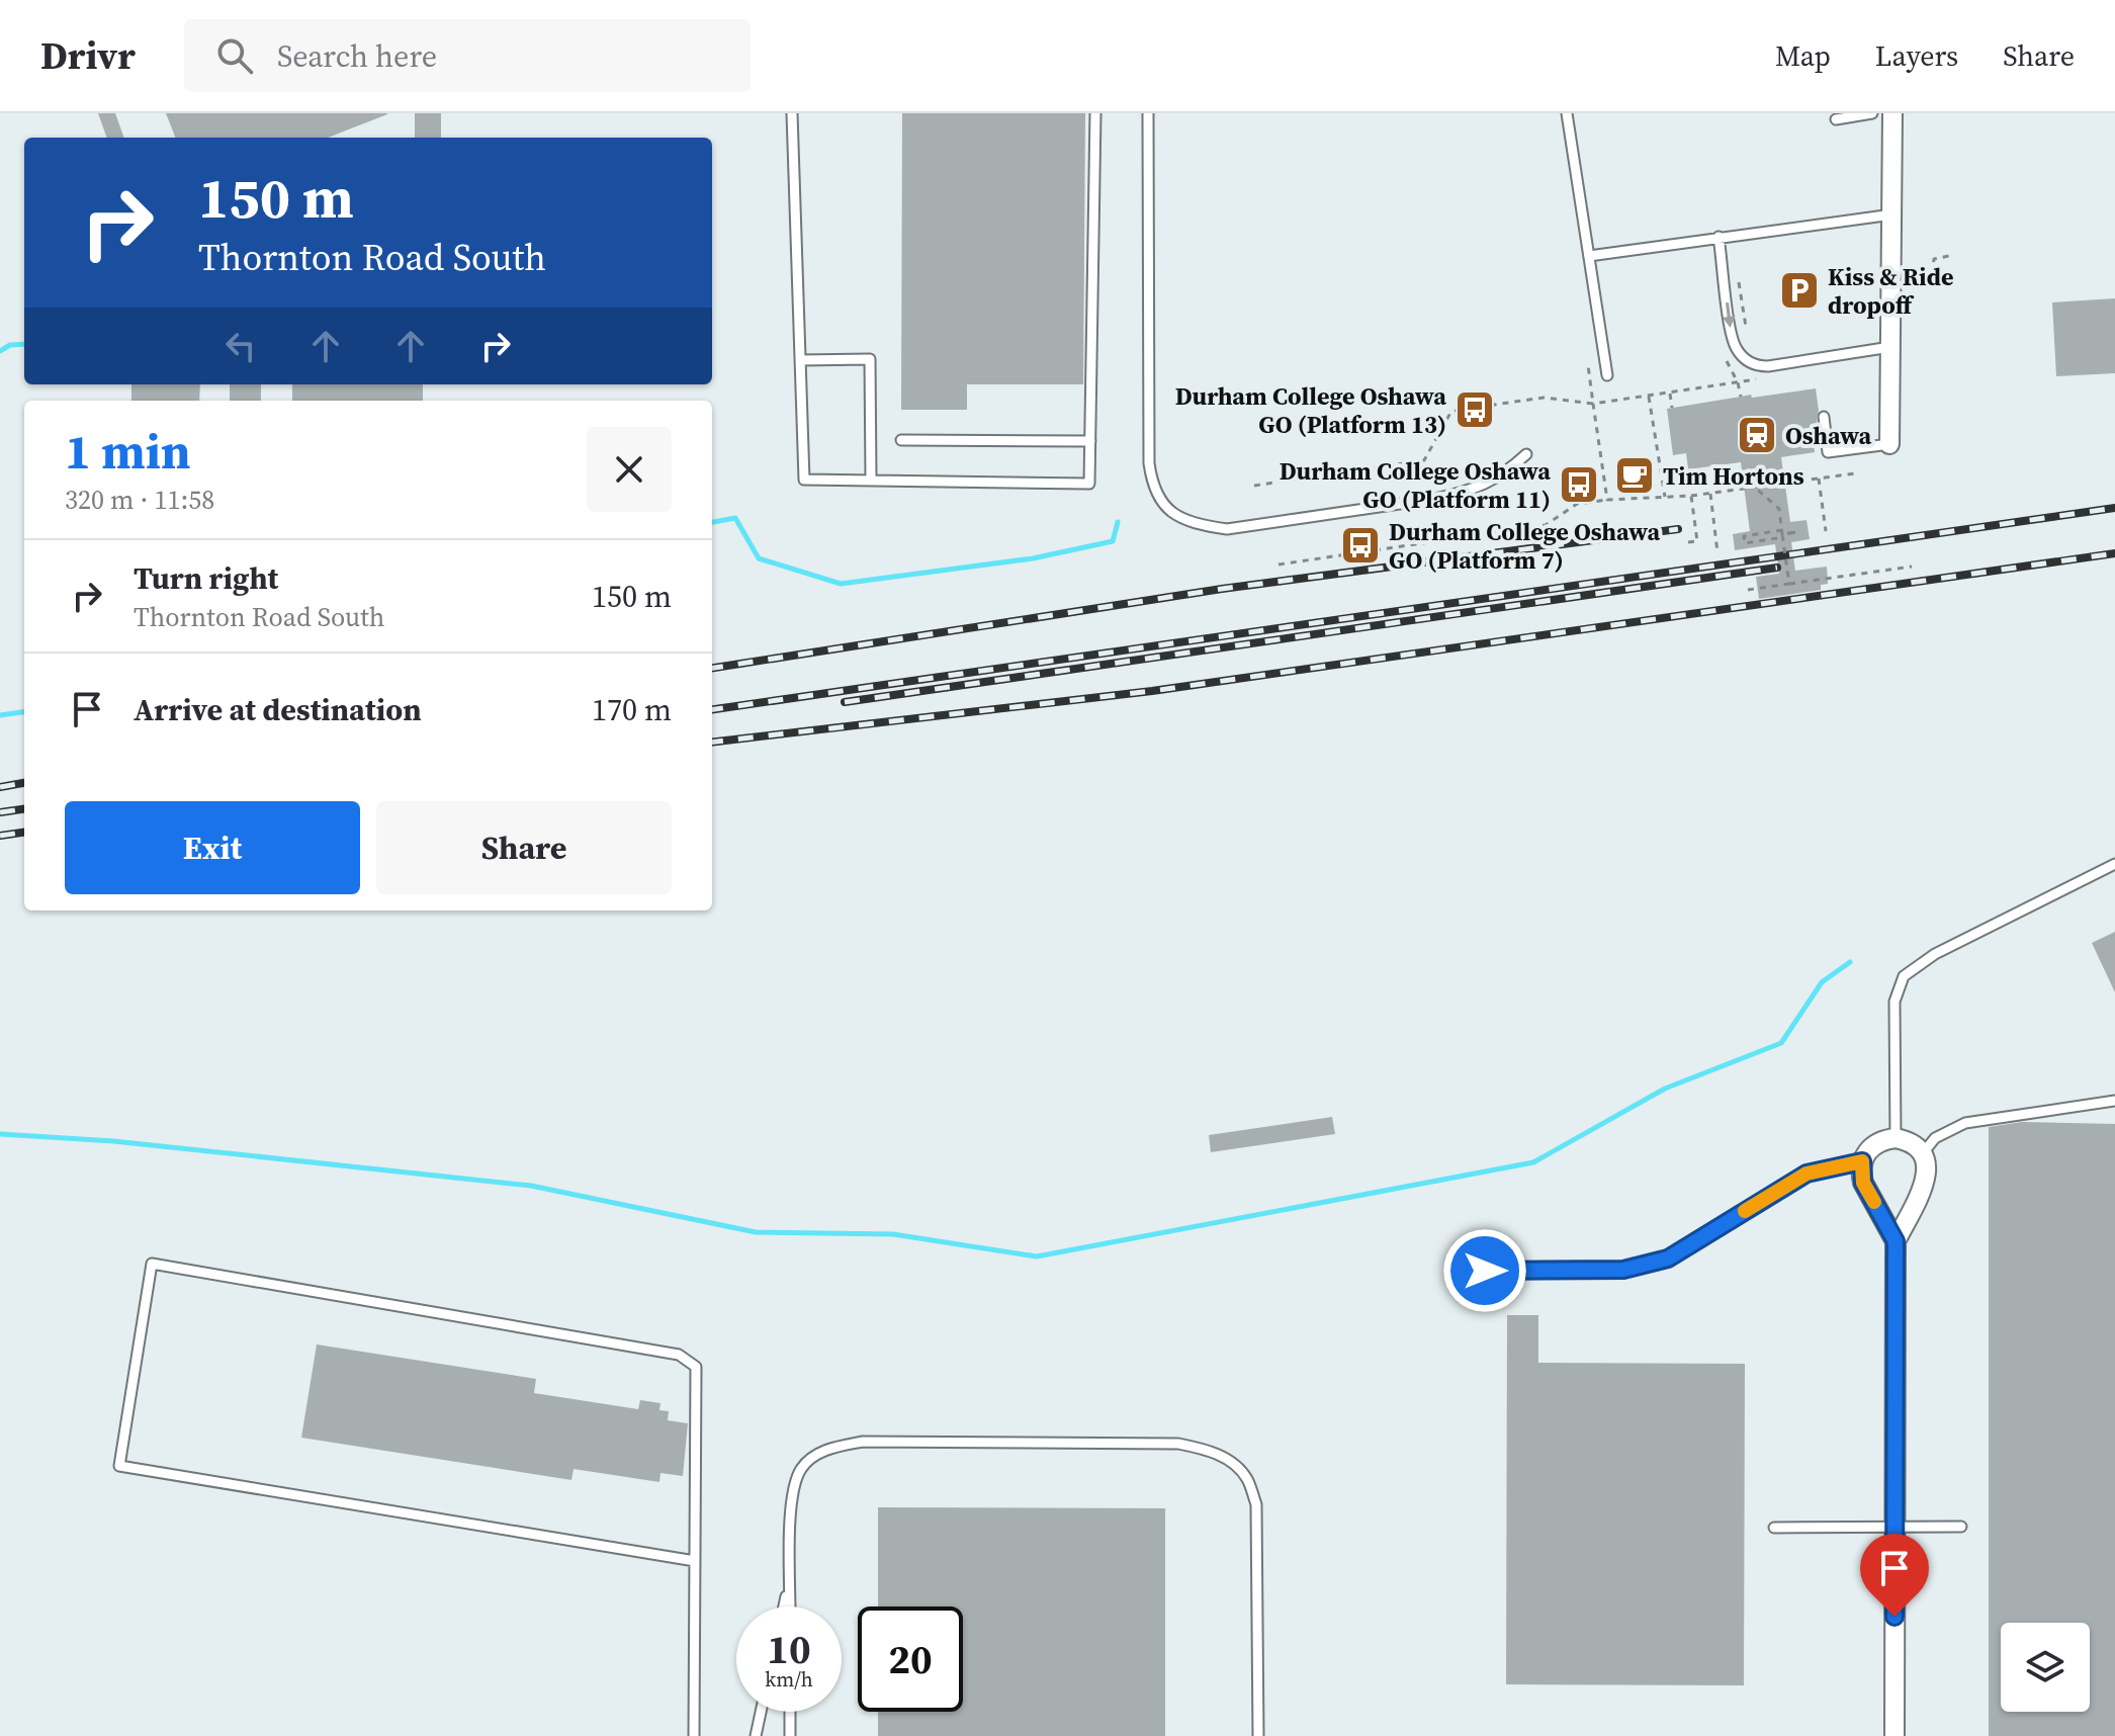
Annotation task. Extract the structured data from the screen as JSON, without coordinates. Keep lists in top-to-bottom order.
{
  "places": {
    "parking": ["Kiss & Ride dropoff"],
    "bus stop": ["Durham College Oshawa GO (Platform 13)", "Durham College Oshawa GO (Platform 11)", "Durham College Oshawa GO (Platform 7)"],
    "station": ["Oshawa"],
    "cafe": ["Tim Hortons"]
  },
  "page": {
    "header": "Drivr",
    "search": "Search here",
    "nav": ["Map", "Layers", "Share"],
    "turn": ["150 m", "Thornton Road South"],
    "heading": ["1 min", "320 m · 11:58"],
    "list": [
      {
        "name": "Turn right",
        "note": "Thornton Road South",
        "value": "150 m"
      },
      {
        "name": "Arrive at destination",
        "value": "170 m"
      }
    ],
    "buttons": ["Exit", "Share"],
    "speed": "10 km/h",
    "limit": "20"
  }
}
